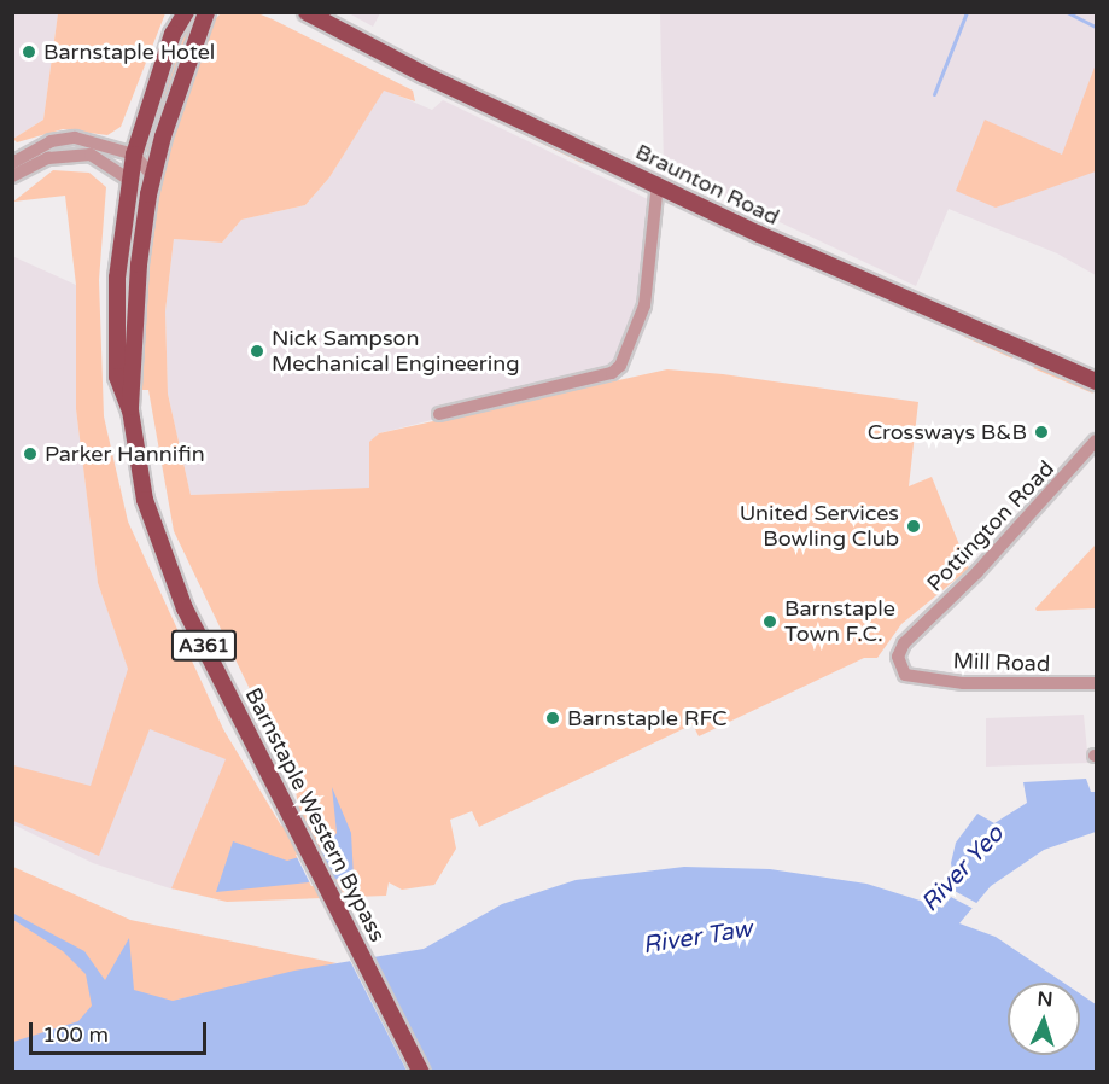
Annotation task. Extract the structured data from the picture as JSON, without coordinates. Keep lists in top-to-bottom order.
{
  "streets": {
    "main road": ["Braunton Road", "A361", "Barnstaple Western Bypass"],
    "street": ["Pottington Road", "Mill Road"]
  },
  "crossings": [
    ["Pottington Road", "Mill Road"],
    ["A361", "Barnstaple Western Bypass"]
  ],
  "water": ["River Yeo", "River Taw"],
  "places": [
    "Barnstaple Hotel",
    "Nick Sampson Mechanical Engineering",
    "Crossways B&B",
    "Parker Hannifin",
    "United Services Bowling Club",
    "Barnstaple Town F.C.",
    "Barnstaple RFC"
  ],
  "scale_bar": "100 m",
  "north": "top"
}
